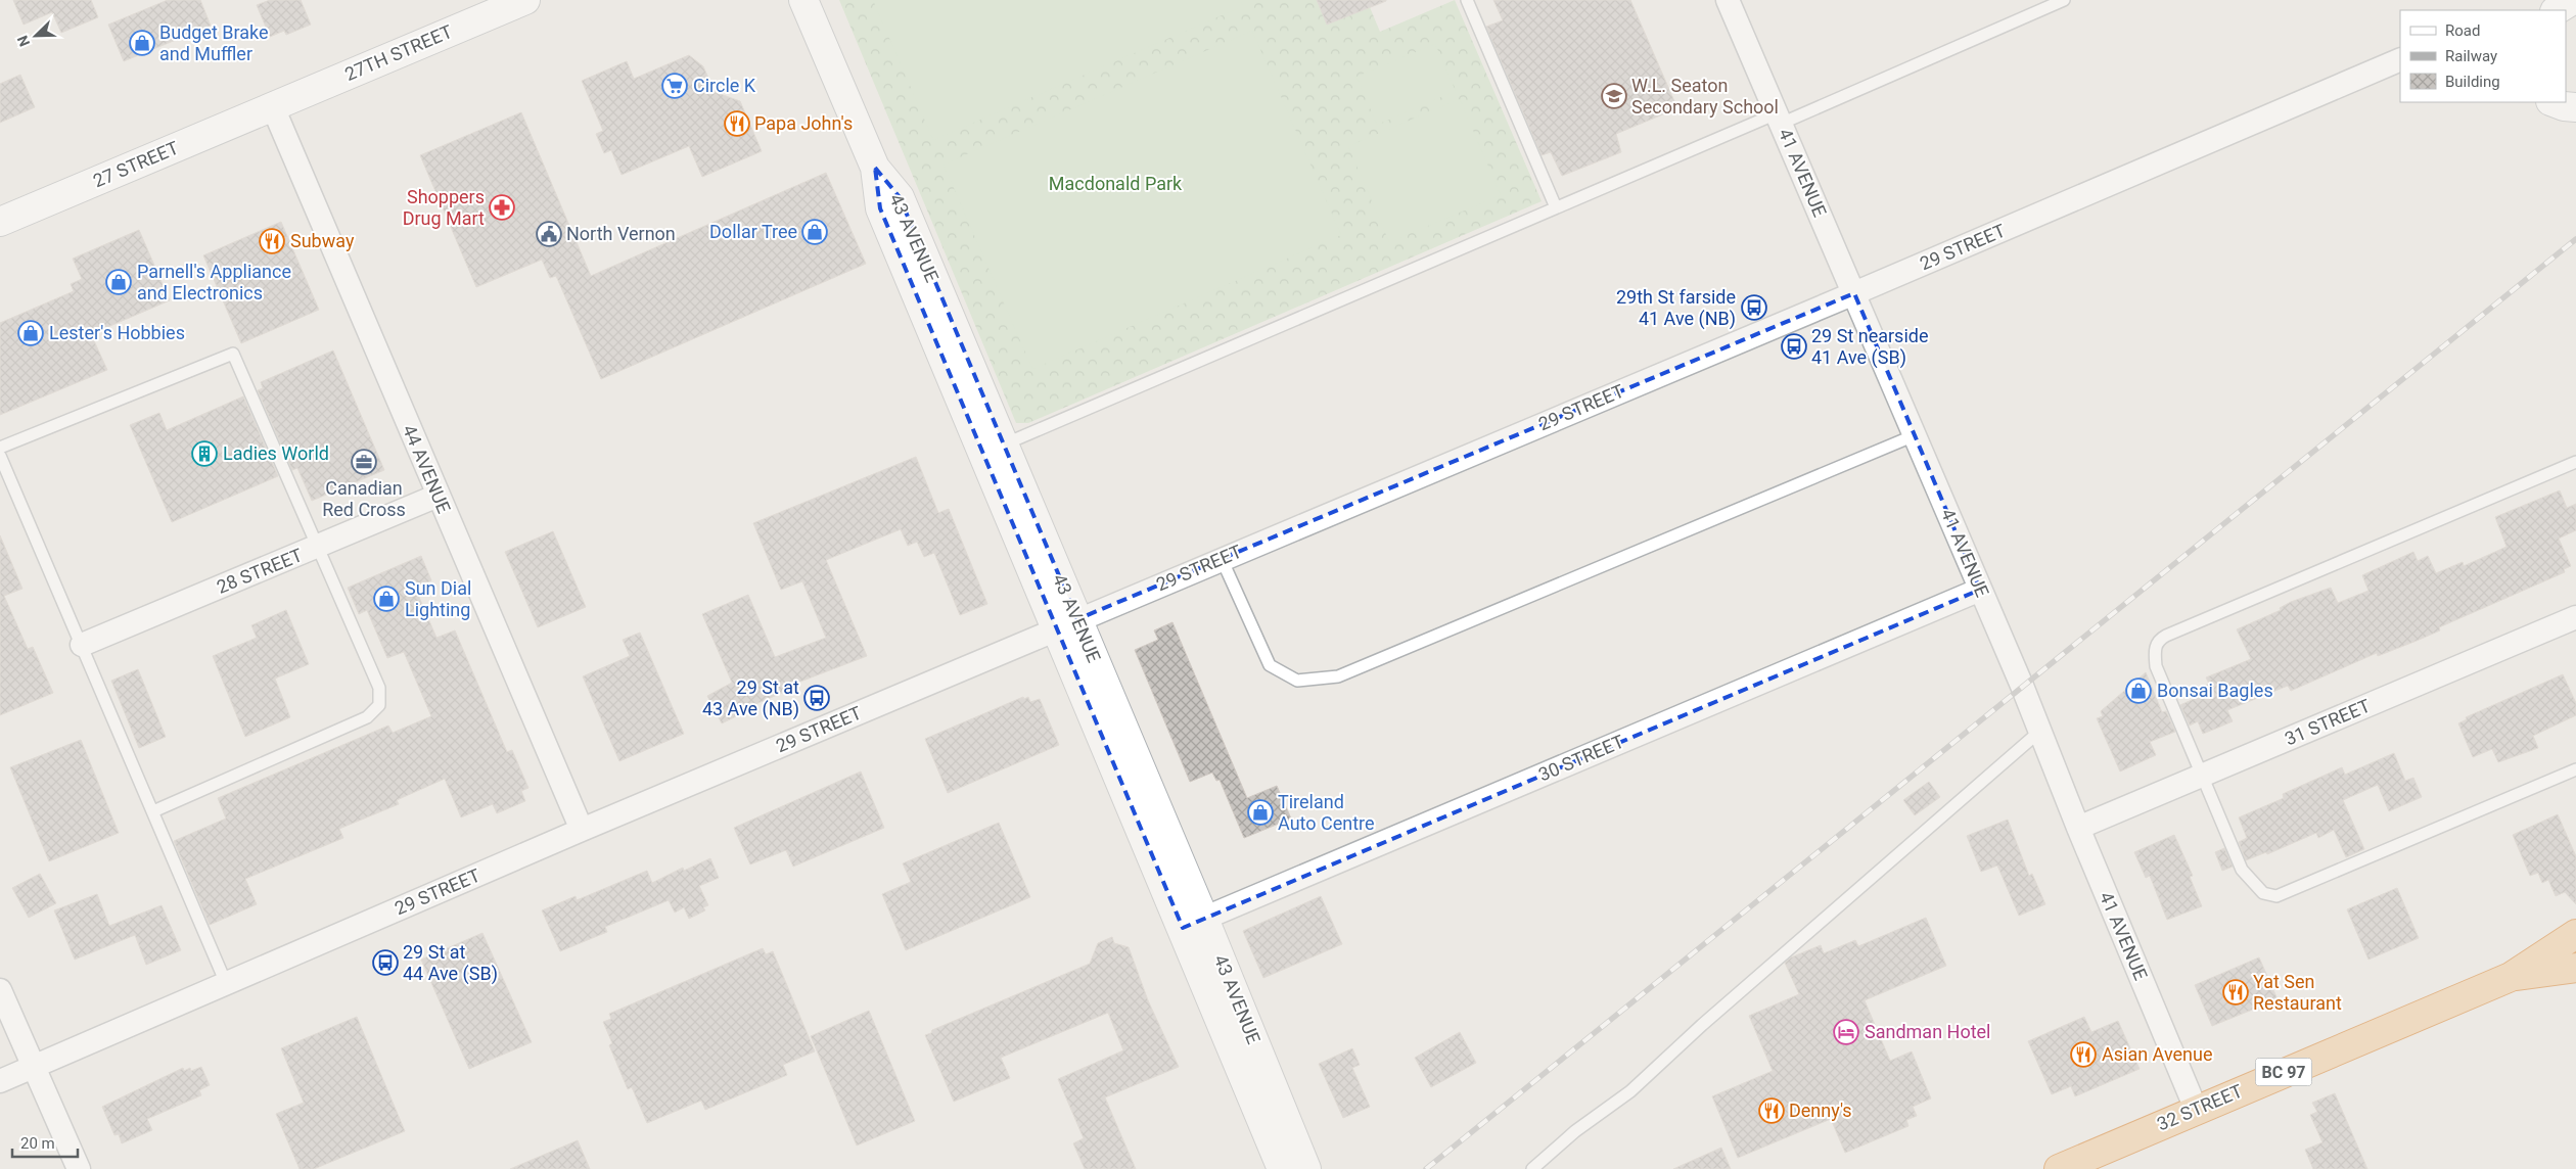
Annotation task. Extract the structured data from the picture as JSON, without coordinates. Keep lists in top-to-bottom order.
{
  "streets": {
    "highway": ["BC 97", "32 STREET"],
    "street": [
      "27TH STREET",
      "27 STREET",
      "41 AVENUE",
      "43 AVENUE",
      "29 STREET",
      "44 AVENUE",
      "28 STREET",
      "31 STREET",
      "30 STREET"
    ]
  },
  "crossings": [
    ["27TH STREET", "27 STREET"],
    ["27TH STREET", "44 AVENUE"],
    ["27 STREET", "44 AVENUE"],
    ["41 AVENUE", "29 STREET"],
    ["41 AVENUE", "31 STREET"],
    ["41 AVENUE", "30 STREET"],
    ["41 AVENUE", "32 STREET"],
    ["43 AVENUE", "29 STREET"],
    ["43 AVENUE", "30 STREET"],
    ["29 STREET", "44 AVENUE"],
    ["44 AVENUE", "28 STREET"]
  ],
  "parks": ["Macdonald Park"],
  "places": {
    "shop": [
      "Budget Brake and Muffler",
      "Dollar Tree",
      "Parnell's Appliance and Electronics",
      "Lester's Hobbies",
      "Sun Dial Lighting",
      "Bonsai Bagles",
      "Tireland Auto Centre"
    ],
    "supermarket": ["Circle K"],
    "school or university": ["W.L. Seaton Secondary School"],
    "restaurant": [
      "Papa John's",
      "Subway",
      "Yat Sen Restaurant",
      "Asian Avenue",
      "Denny's"
    ],
    "pharmacy": ["Shoppers Drug Mart"],
    "public building": ["North Vernon"],
    "bus stop": [
      "29th St farside 41 Ave (NB)",
      "29 St nearside 41 Ave (SB)",
      "29 St at 43 Ave (NB)",
      "29 St at 44 Ave (SB)"
    ],
    "building": ["Ladies World"],
    "office": ["Canadian Red Cross"],
    "hotel": ["Sandman Hotel"]
  },
  "legend": ["Road", "Railway", "Building"],
  "scale_bar": "20 m",
  "north": "bottom left"
}
